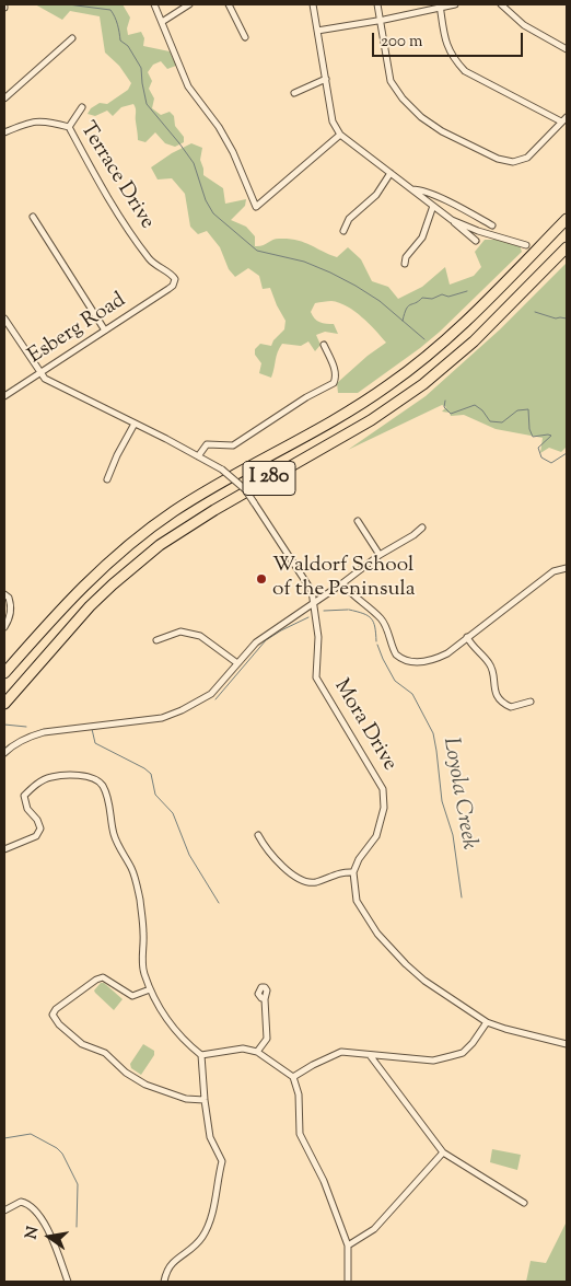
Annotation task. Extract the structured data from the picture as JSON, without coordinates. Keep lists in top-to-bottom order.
{
  "streets": {
    "highway": ["I 280"],
    "street": ["Terrace Drive", "Esberg Road", "Mora Drive"]
  },
  "crossings": [
    ["Terrace Drive", "Esberg Road"],
    ["Esberg Road", "Mora Drive"]
  ],
  "water": ["Loyola Creek"],
  "places": ["Waldorf School of the Peninsula"],
  "scale_bar": "200 m",
  "north": "left"
}
